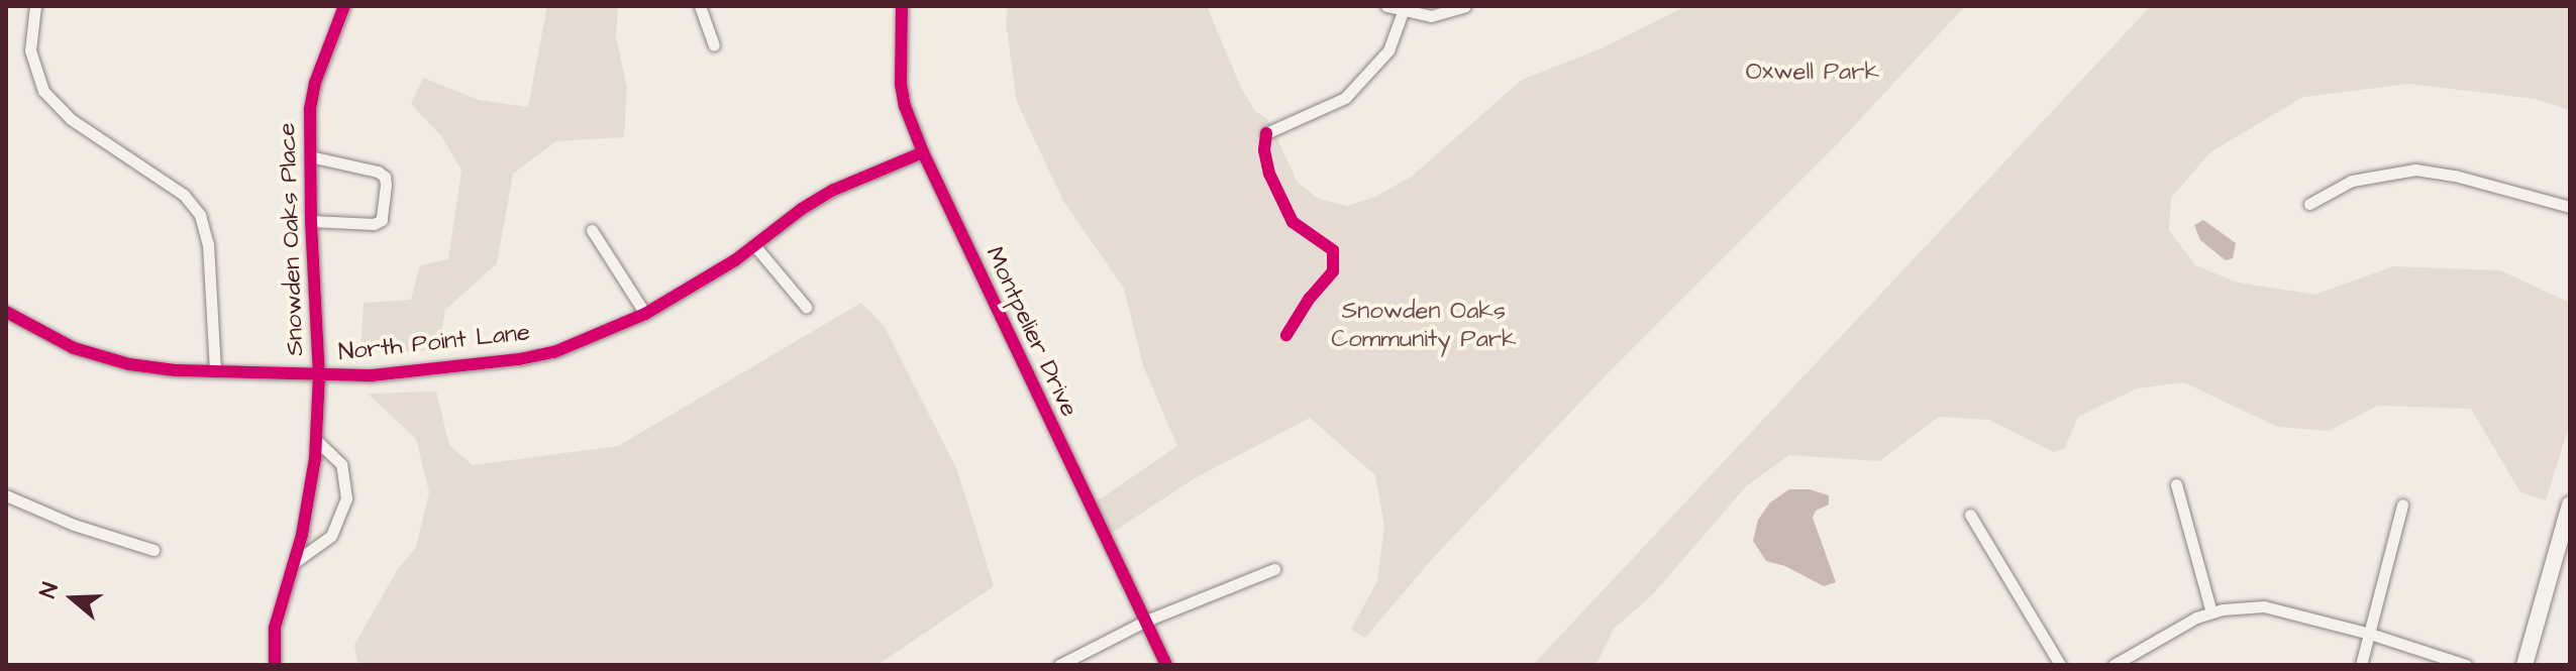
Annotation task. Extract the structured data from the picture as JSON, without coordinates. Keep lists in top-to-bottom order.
{
  "streets": {
    "street": ["Snowden Oaks Place", "Montpelier Drive", "North Point Lane"]
  },
  "crossings": [
    ["Snowden Oaks Place", "North Point Lane"],
    ["Montpelier Drive", "North Point Lane"]
  ],
  "parks": ["Oxwell Park", "Snowden Oaks Community Park"],
  "north": "left"
}
